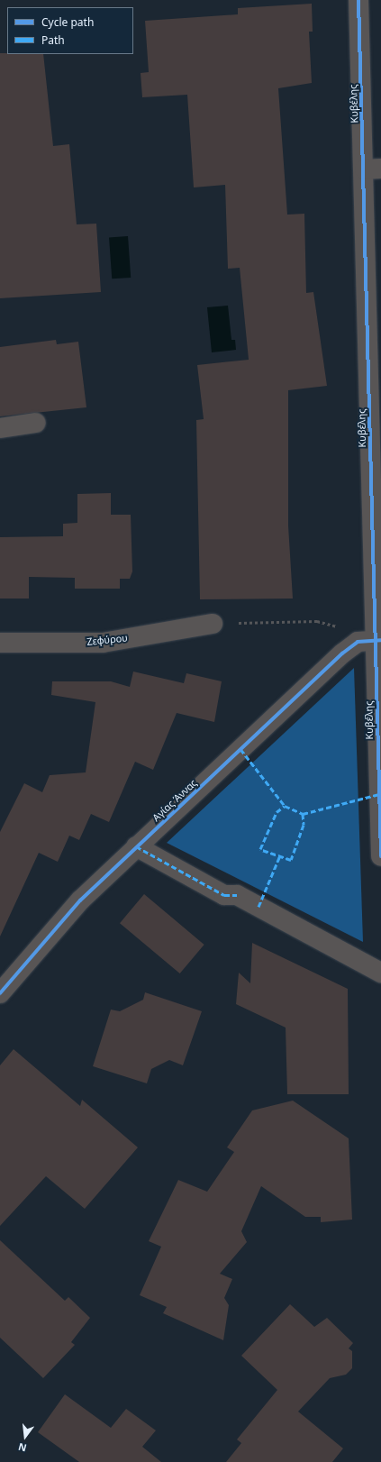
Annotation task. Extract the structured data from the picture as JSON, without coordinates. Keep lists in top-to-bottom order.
{
  "streets": {
    "street": ["Κυβέλης", "Ζεφύρου", "Αγίας Άννας"]
  },
  "crossings": [
    ["Κυβέλης", "Αγίας Άννας"]
  ],
  "legend": ["Cycle path", "Path"],
  "north": "bottom"
}
